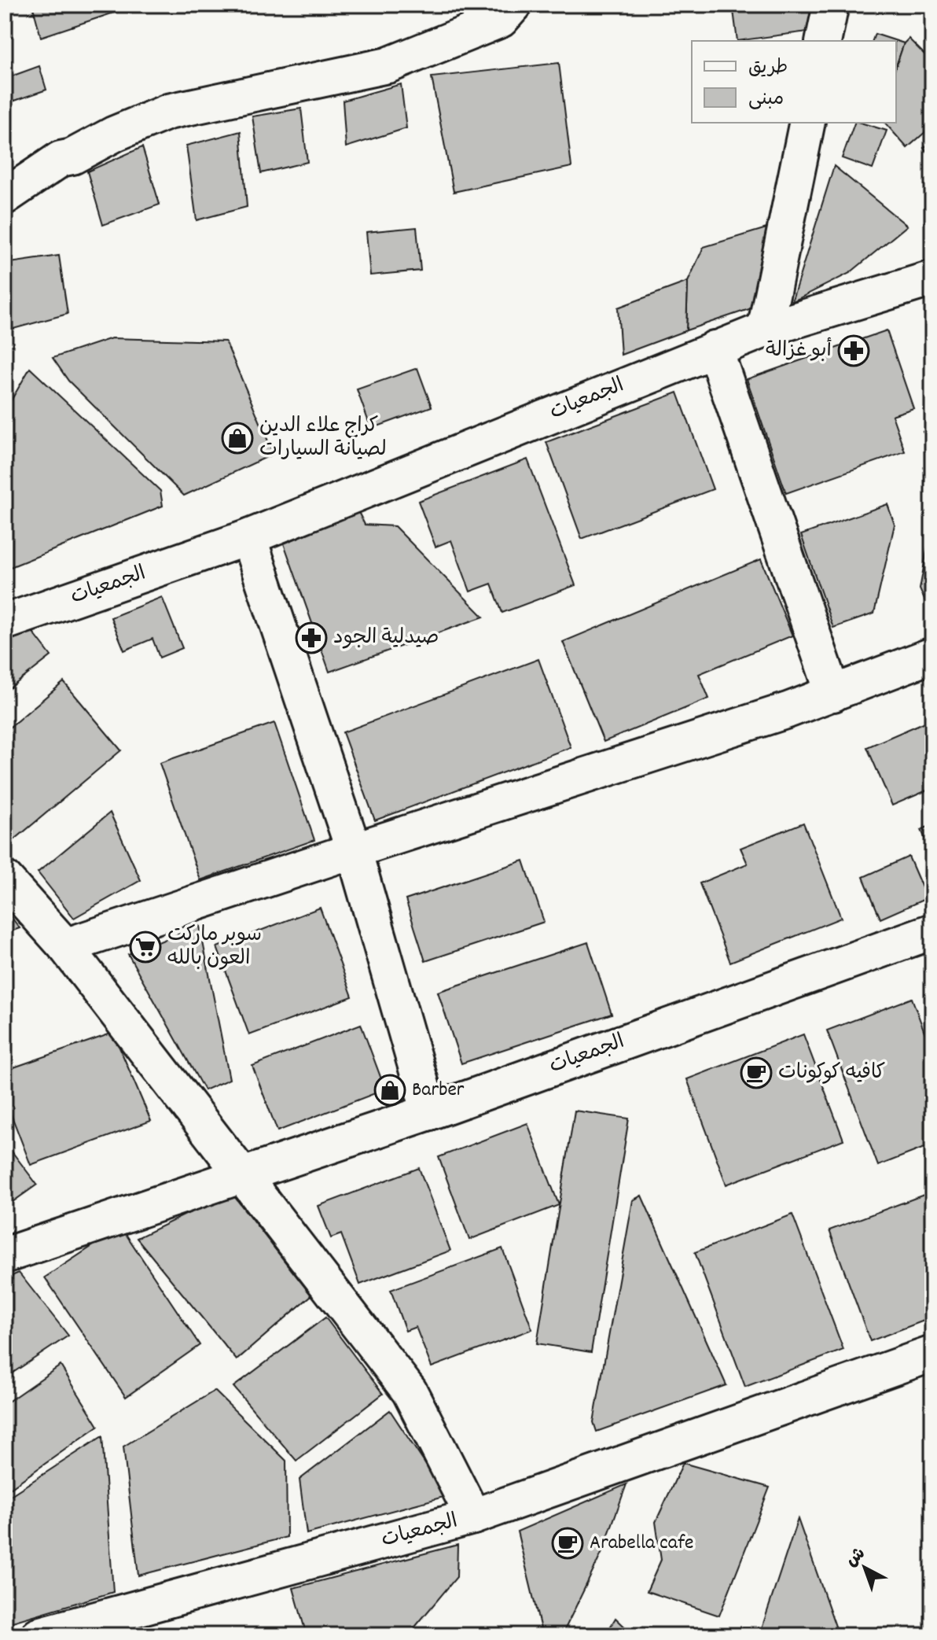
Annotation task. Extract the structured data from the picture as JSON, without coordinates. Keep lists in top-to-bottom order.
{
  "streets": {
    "street": ["الجمعيات"]
  },
  "places": {
    "pharmacy": ["أبو غزالة", "صيدلية الجود"],
    "shop": ["كراج علاء الدين لصيانة السيارات", "Barber"],
    "supermarket": ["سوبر ماركت العون بالله"],
    "cafe": ["كافيه كوكونات", "Arabella cafe"]
  },
  "legend": ["طريق", "مبنى"],
  "north": "top left"
}
